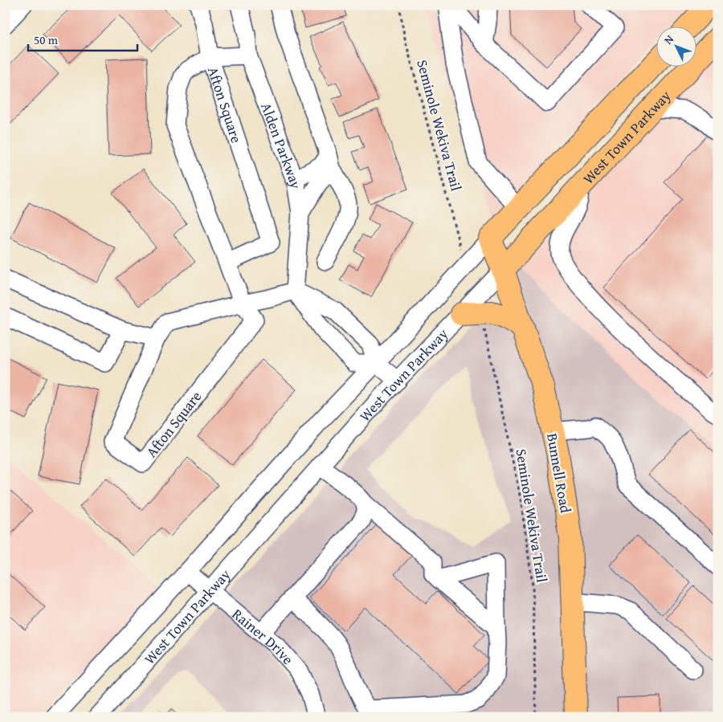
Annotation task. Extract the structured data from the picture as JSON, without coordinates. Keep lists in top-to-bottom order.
{
  "streets": {
    "main road": ["West Town Parkway", "Bunnell Road"],
    "street": ["Afton Square", "Alden Parkway", "Rainer Drive"],
    "path": ["Seminole Wekiva Trail"]
  },
  "crossings": [
    ["Afton Square", "Alden Parkway"],
    ["West Town Parkway", "Bunnell Road"],
    ["West Town Parkway", "Rainer Drive"]
  ],
  "scale_bar": "50 m",
  "north": "top left"
}
